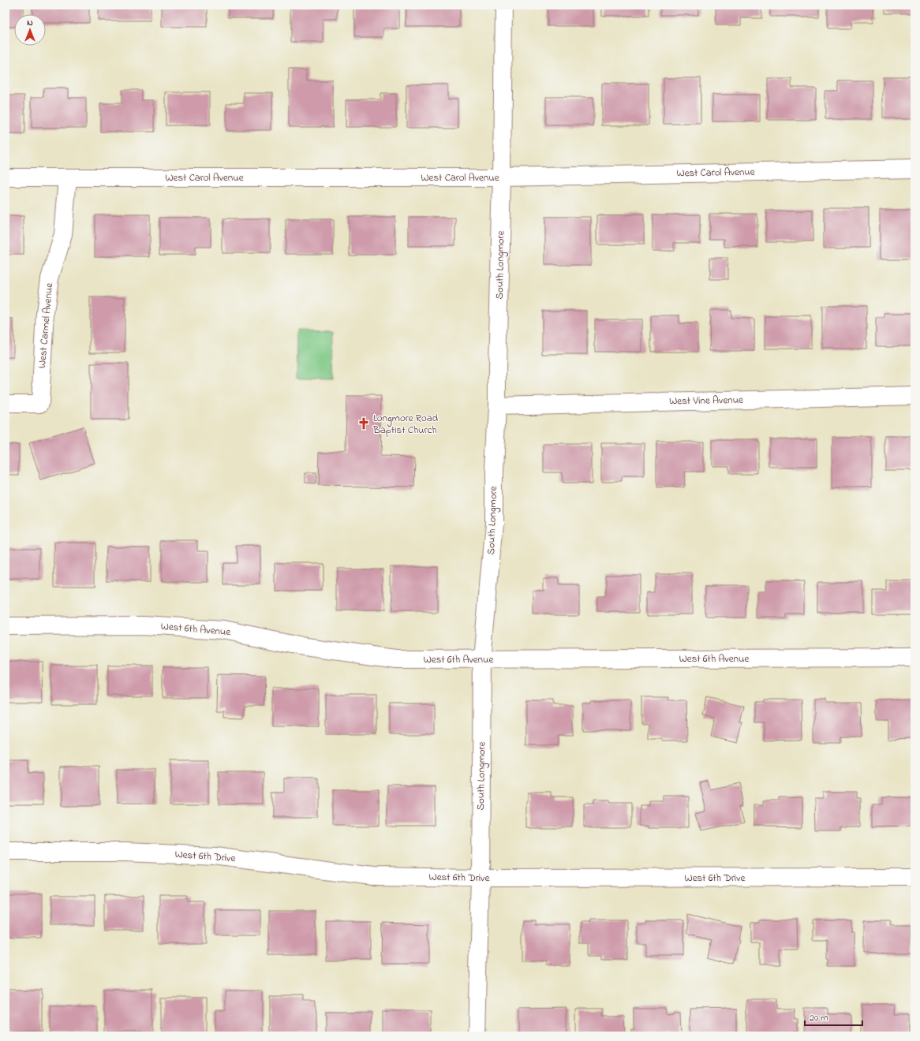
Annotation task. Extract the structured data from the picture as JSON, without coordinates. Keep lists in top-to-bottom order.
{
  "streets": {
    "street": [
      "West Carol Avenue",
      "South Longmore",
      "West Carmel Avenue",
      "West Vine Avenue",
      "West 6th Avenue",
      "West 6th Drive"
    ]
  },
  "crossings": [
    ["West Carol Avenue", "South Longmore"],
    ["West Carol Avenue", "West Carmel Avenue"],
    ["South Longmore", "West Vine Avenue"],
    ["South Longmore", "West 6th Avenue"],
    ["South Longmore", "West 6th Drive"]
  ],
  "places": {
    "church": ["Longmore Road Baptist Church"]
  },
  "scale_bar": "20 m",
  "north": "top"
}
